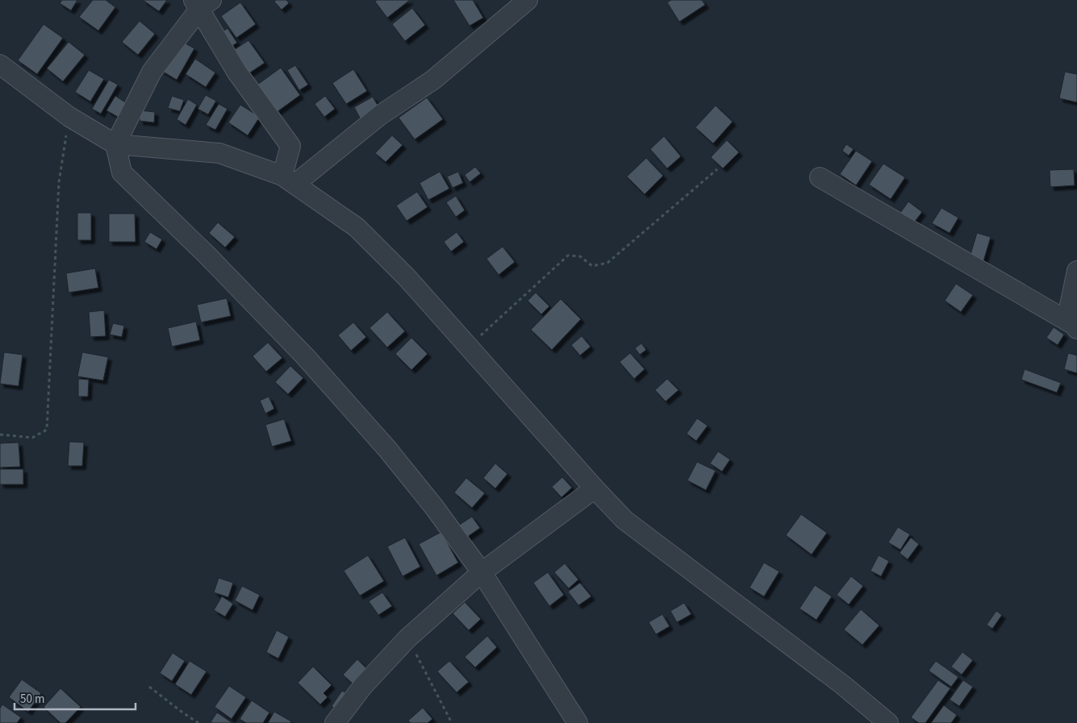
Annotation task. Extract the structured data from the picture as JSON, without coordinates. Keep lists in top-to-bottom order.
{
  "scale_bar": "50 m"
}
